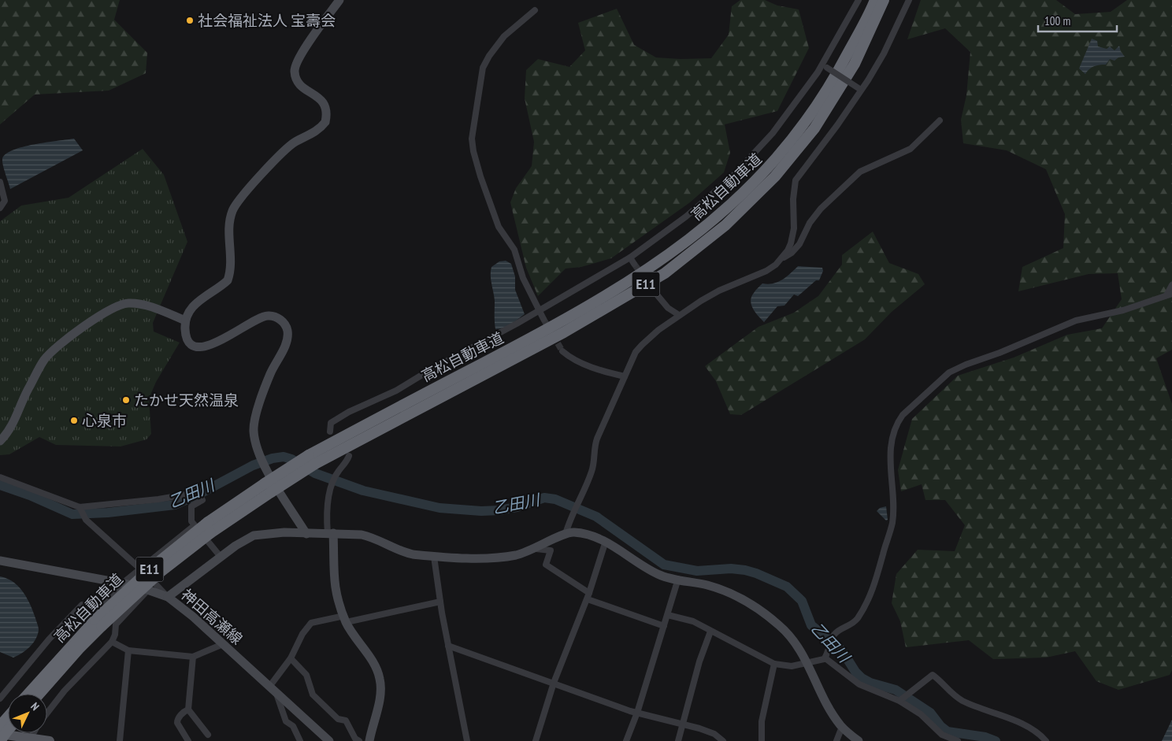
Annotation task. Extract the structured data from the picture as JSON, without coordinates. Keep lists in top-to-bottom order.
{
  "streets": {
    "highway": ["高松自動車道", "E11"],
    "street": ["神田高瀬線"]
  },
  "water": ["乙田川"],
  "places": ["社会福祉法人 宝壽会", "たかせ天然温泉", "心泉市"],
  "scale_bar": "100 m",
  "north": "top right"
}
